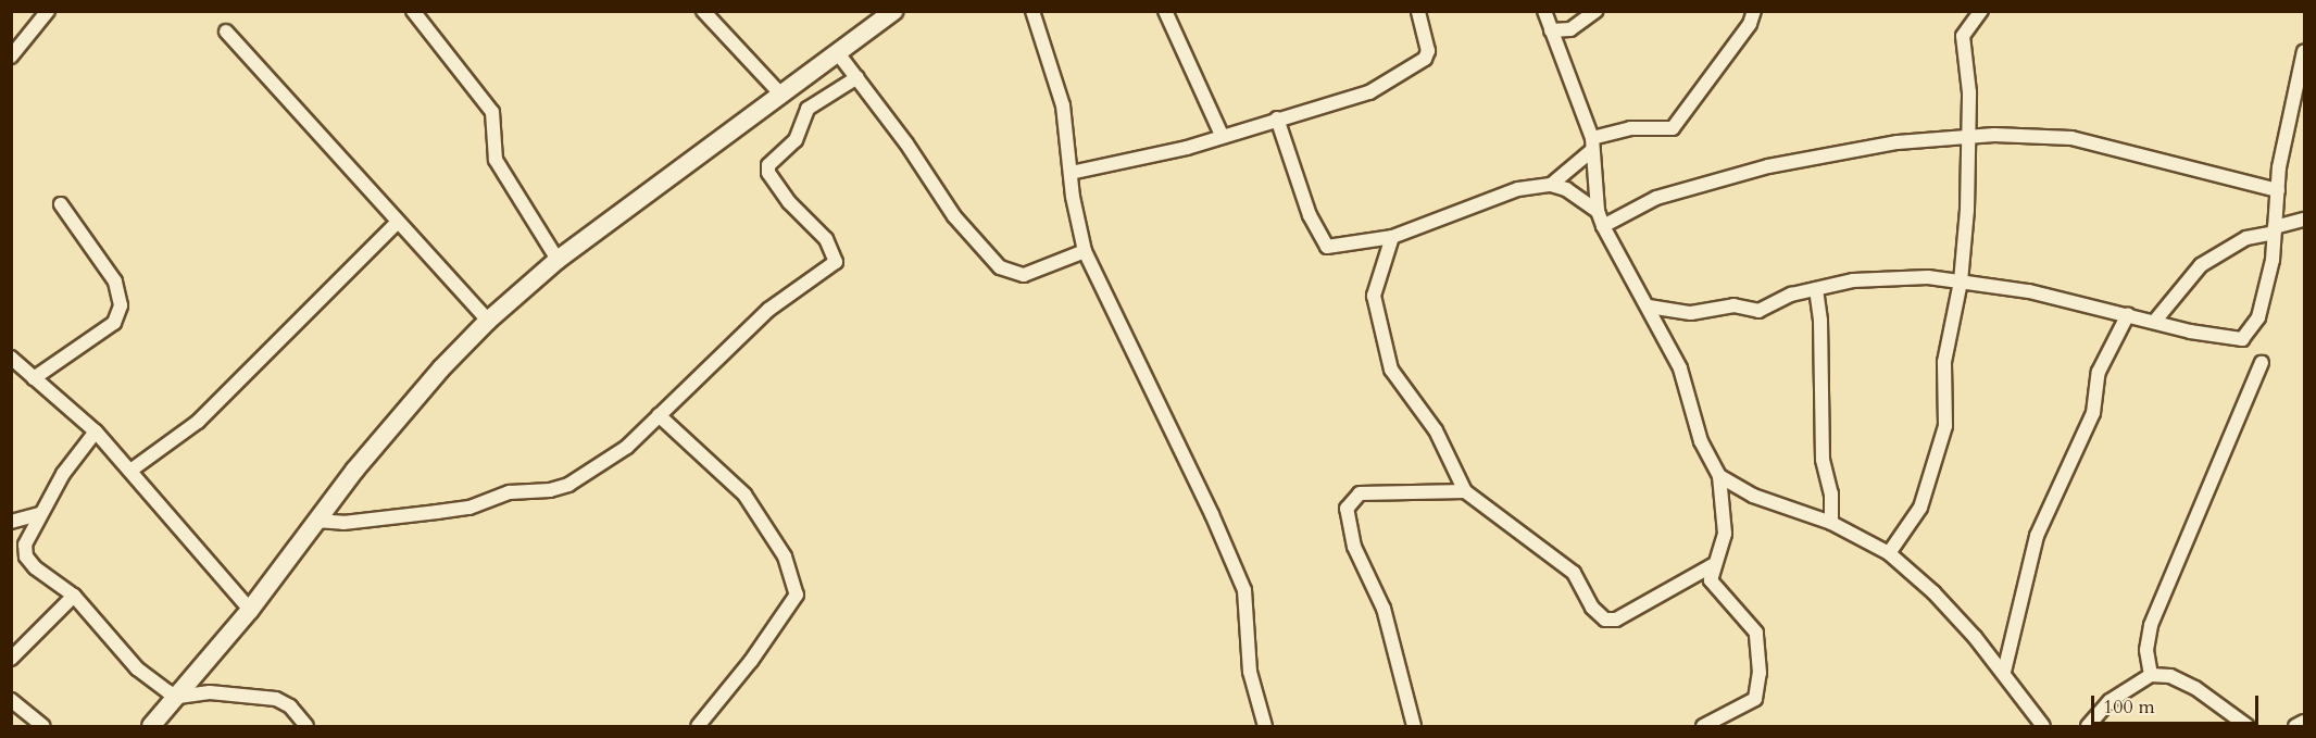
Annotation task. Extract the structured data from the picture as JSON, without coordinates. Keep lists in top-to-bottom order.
{
  "scale_bar": "100 m"
}
